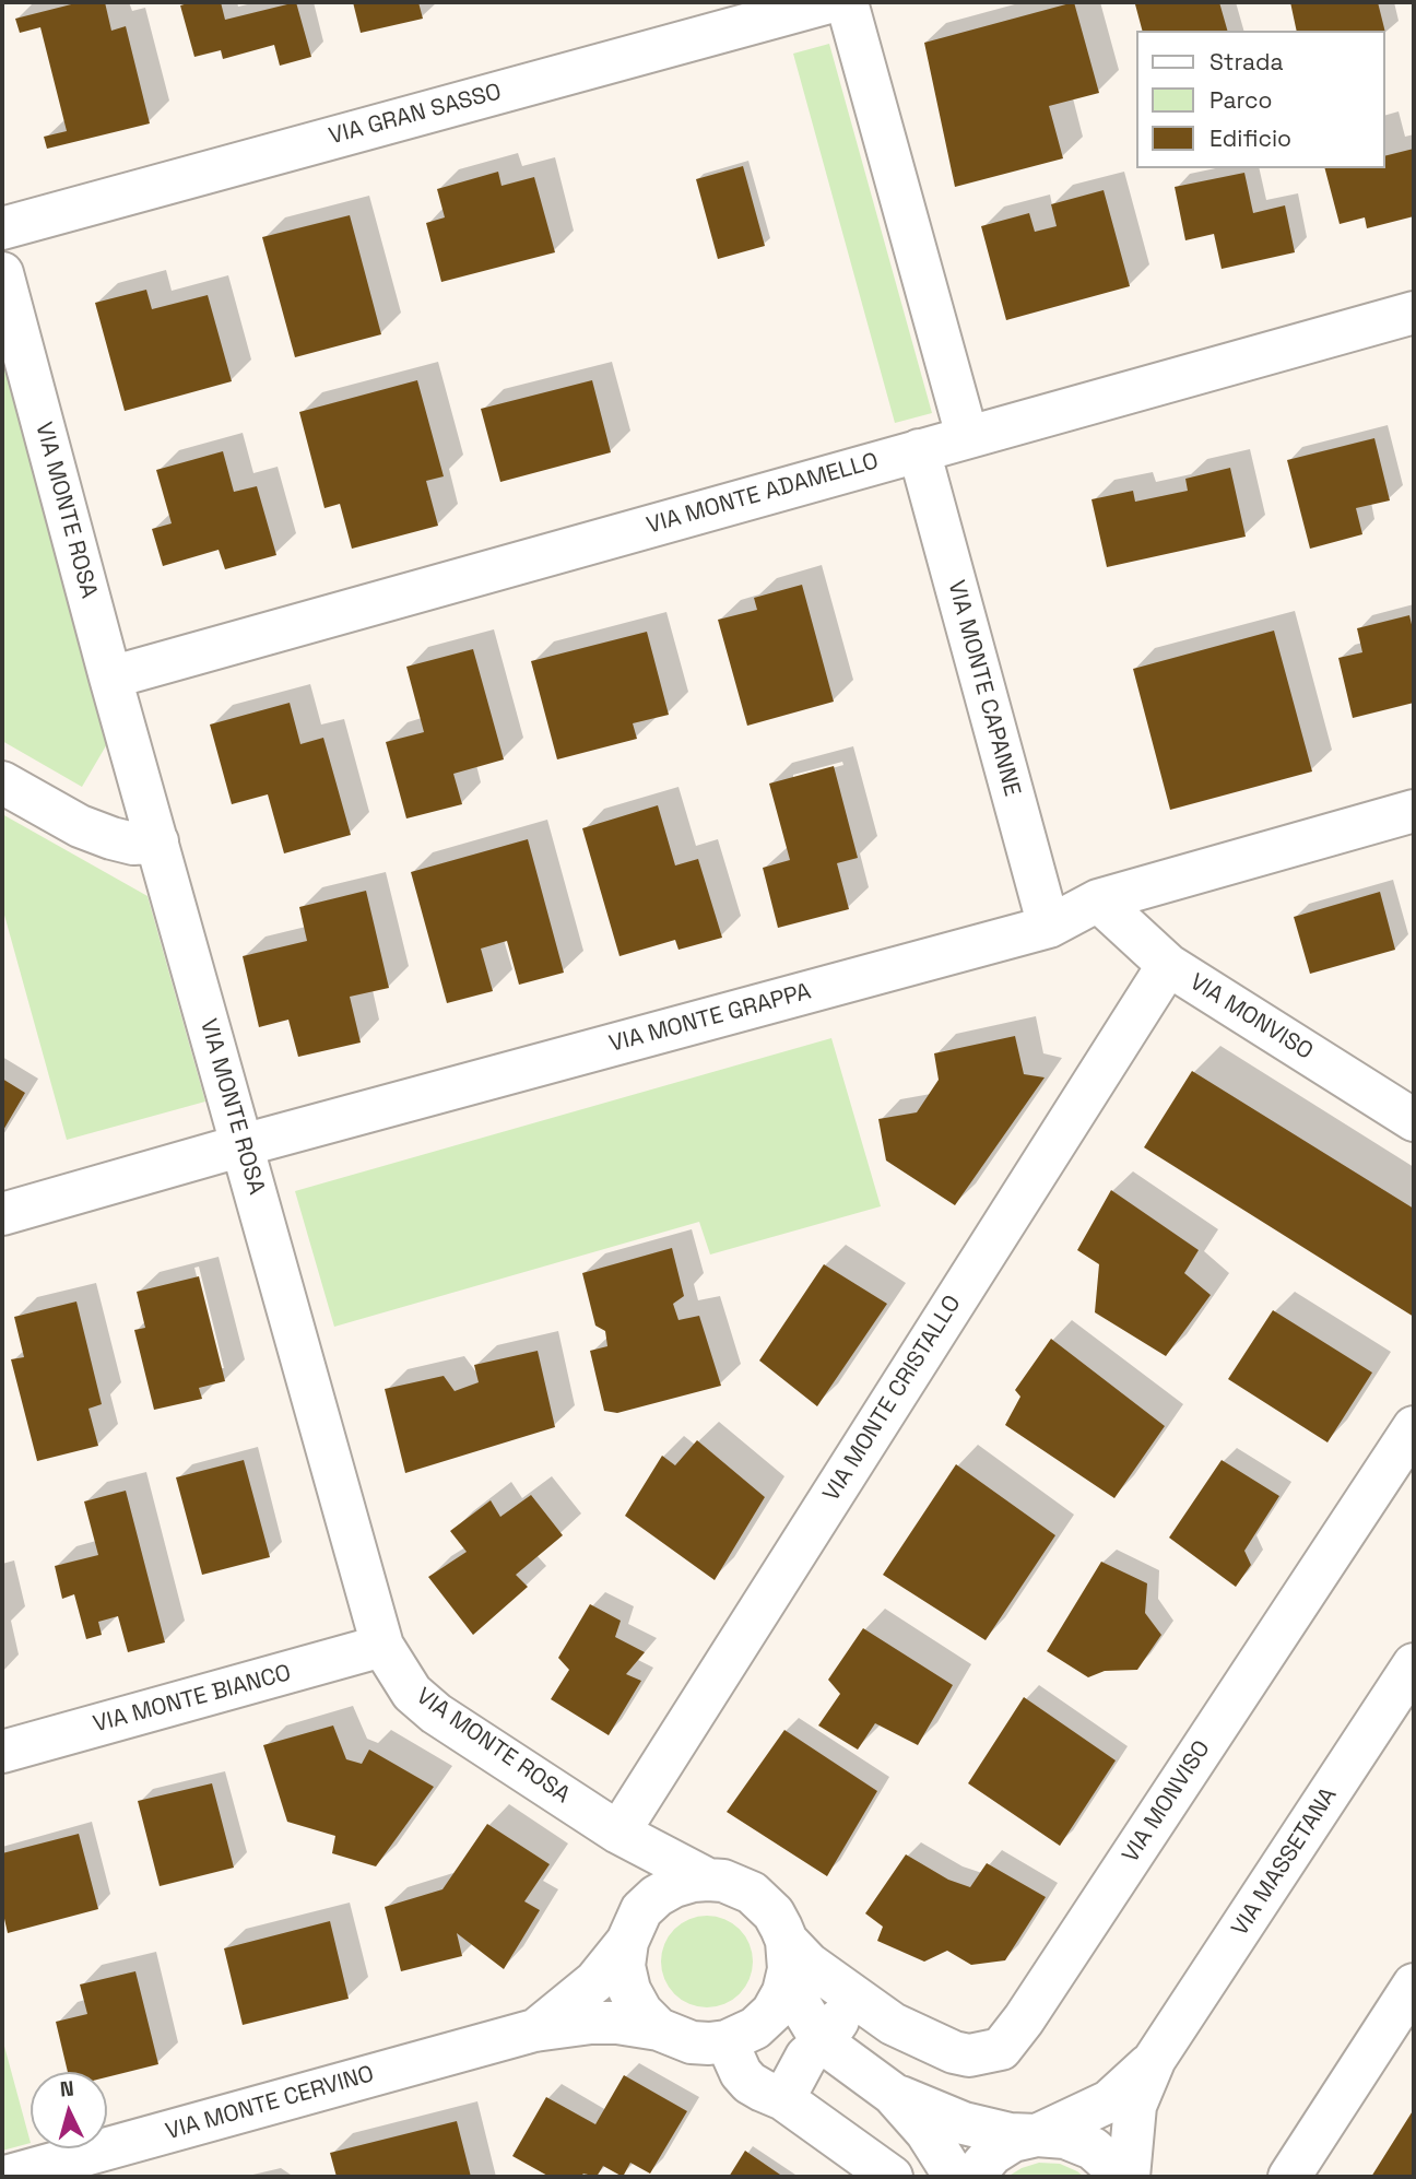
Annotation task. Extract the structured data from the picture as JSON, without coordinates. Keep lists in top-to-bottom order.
{
  "streets": {
    "street": [
      "VIA GRAN SASSO",
      "VIA MONTE ADAMELLO",
      "VIA MONTE ROSA",
      "VIA MONTE CAPANNE",
      "VIA MONVISO",
      "VIA MONTE GRAPPA",
      "VIA MONTE CRISTALLO",
      "VIA MONTE BIANCO",
      "VIA MASSETANA",
      "VIA MONTE CERVINO"
    ]
  },
  "crossings": [
    ["VIA MONTE ADAMELLO", "VIA MONTE ROSA"],
    ["VIA MONTE ADAMELLO", "VIA MONTE CAPANNE"],
    ["VIA MONTE ROSA", "VIA MONVISO"],
    ["VIA MONTE ROSA", "VIA MONTE GRAPPA"],
    ["VIA MONTE ROSA", "VIA MONTE CRISTALLO"],
    ["VIA MONTE ROSA", "VIA MONTE BIANCO"],
    ["VIA MONTE ROSA", "VIA MASSETANA"],
    ["VIA MONTE ROSA", "VIA MONTE CERVINO"],
    ["VIA MONTE CAPANNE", "VIA MONTE GRAPPA"],
    ["VIA MONVISO", "VIA MONTE GRAPPA"],
    ["VIA MONVISO", "VIA MONTE CRISTALLO"],
    ["VIA MONVISO", "VIA MONTE CERVINO"]
  ],
  "legend": ["Strada", "Parco", "Edificio"],
  "north": "top"
}
